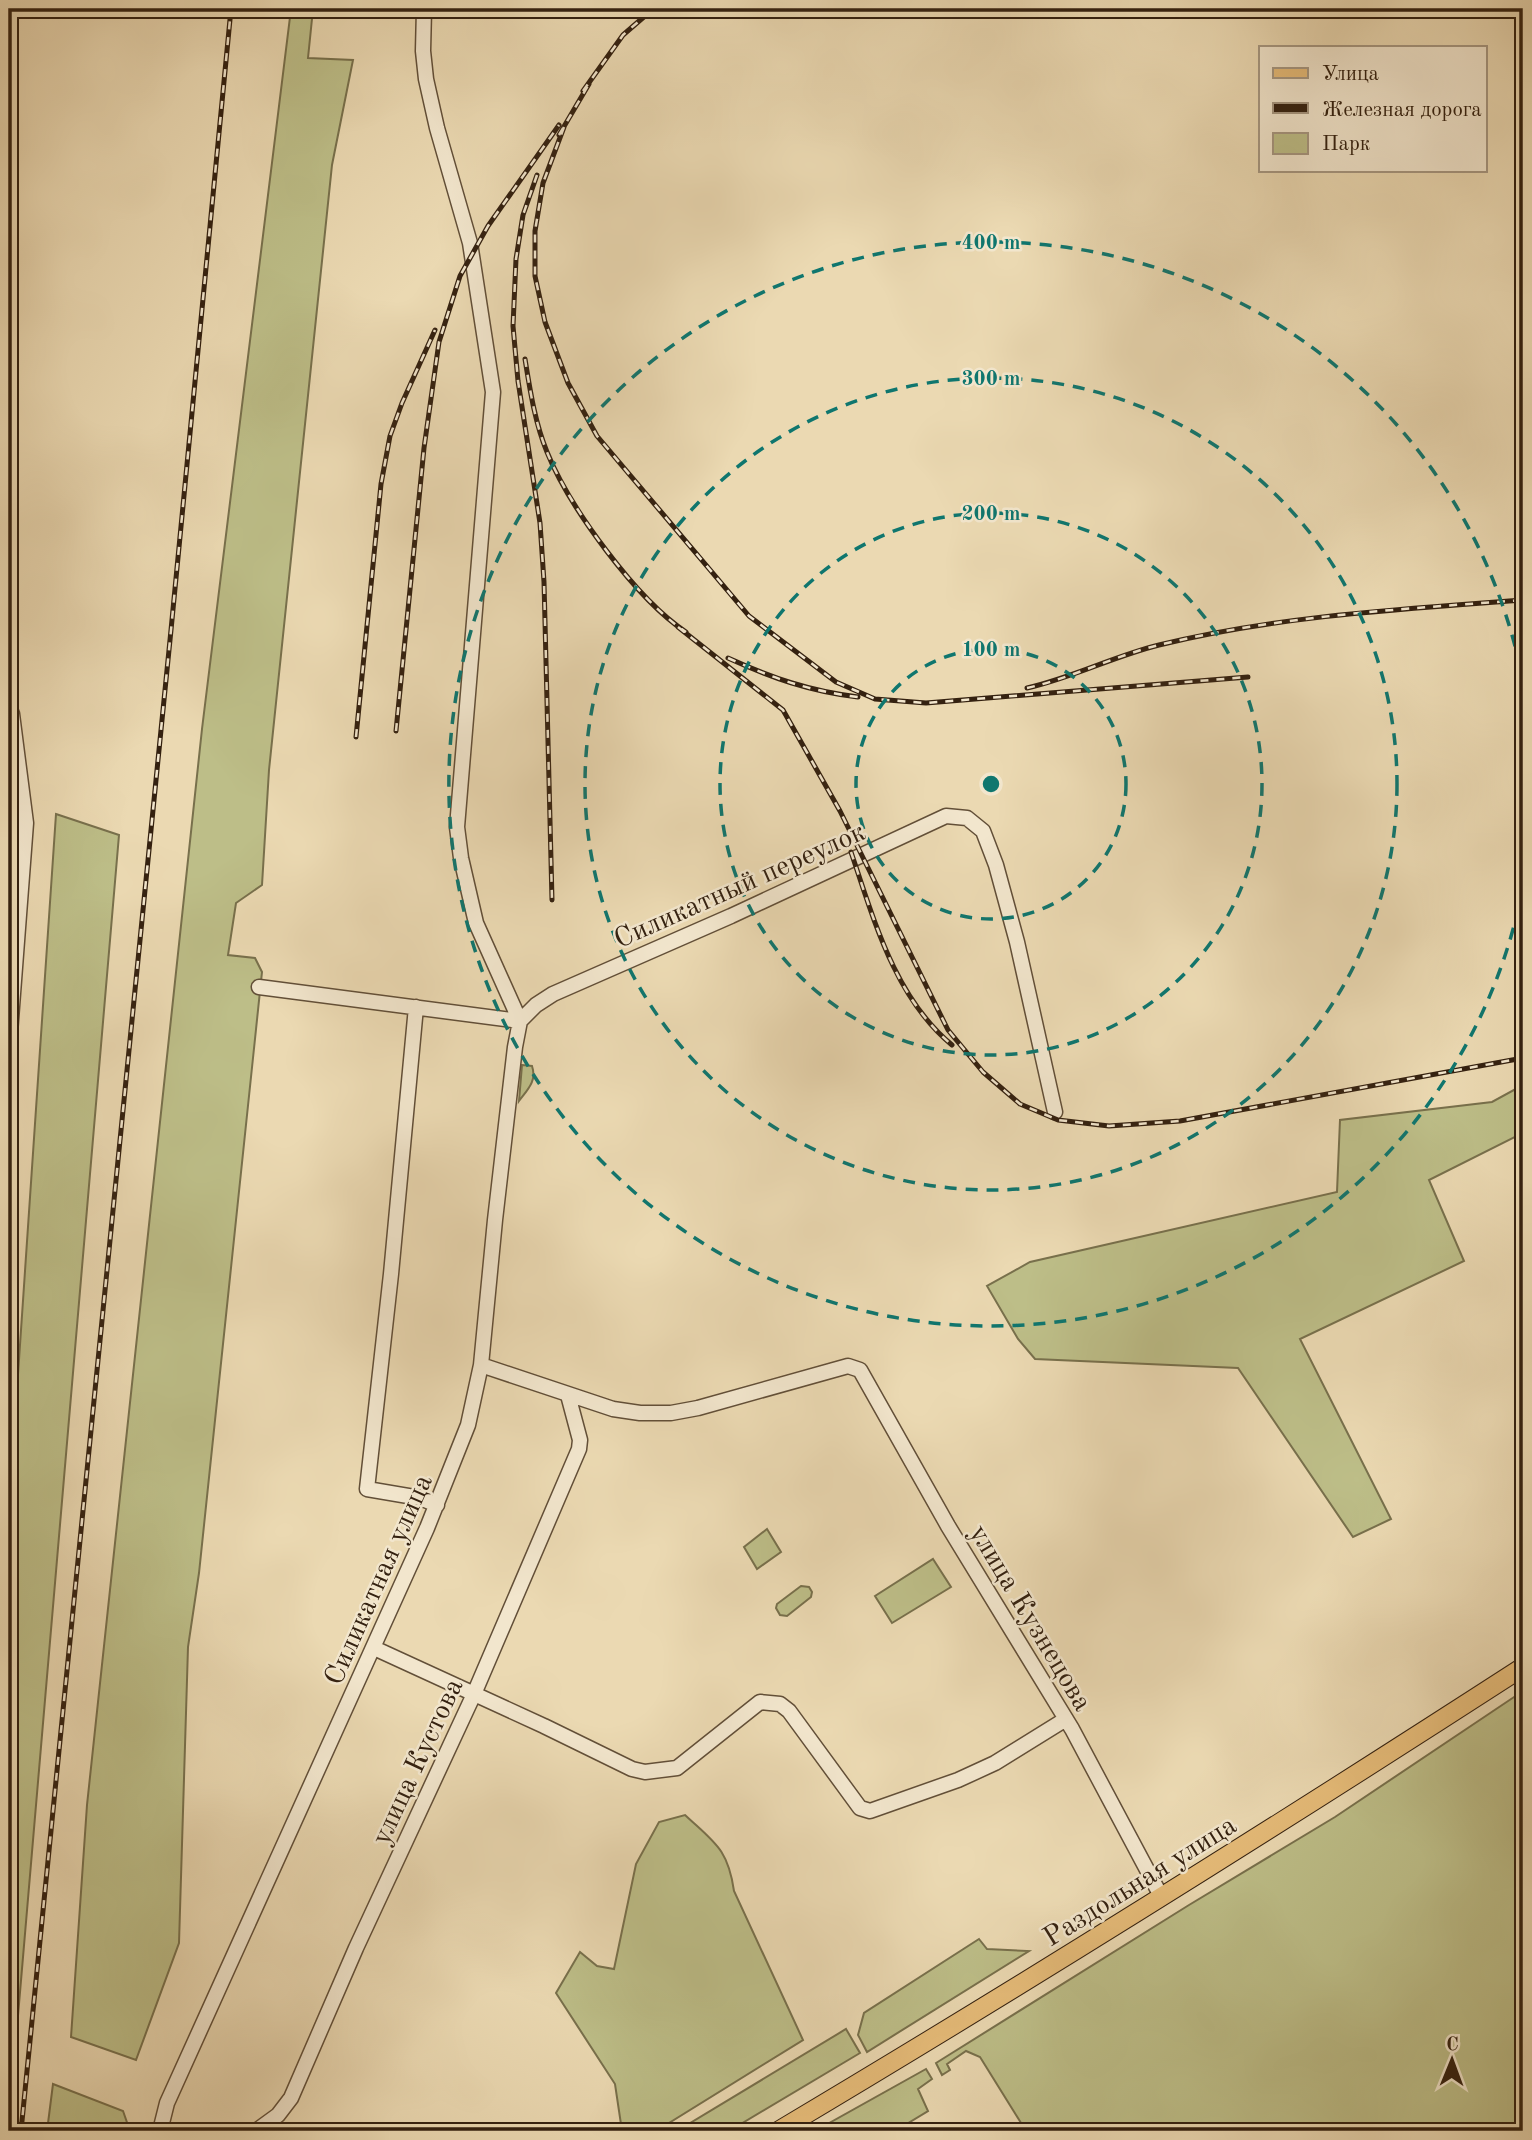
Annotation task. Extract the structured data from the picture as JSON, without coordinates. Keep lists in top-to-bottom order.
{
  "streets": {
    "main road": ["Раздольная улица"],
    "street": [
      "Силикатный переулок",
      "Силикатная улица",
      "улица Кузнецова",
      "улица Кустова"
    ]
  },
  "crossings": [
    ["Силикатный переулок", "Силикатная улица"],
    ["улица Кузнецова", "улица Кустова"],
    ["улица Кузнецова", "Раздольная улица"]
  ],
  "legend": ["Улица", "Железная дорога", "Парк"],
  "north": "top",
  "rings": [
    "400 m",
    "300 m",
    "200 m",
    "100 m"
  ]
}
